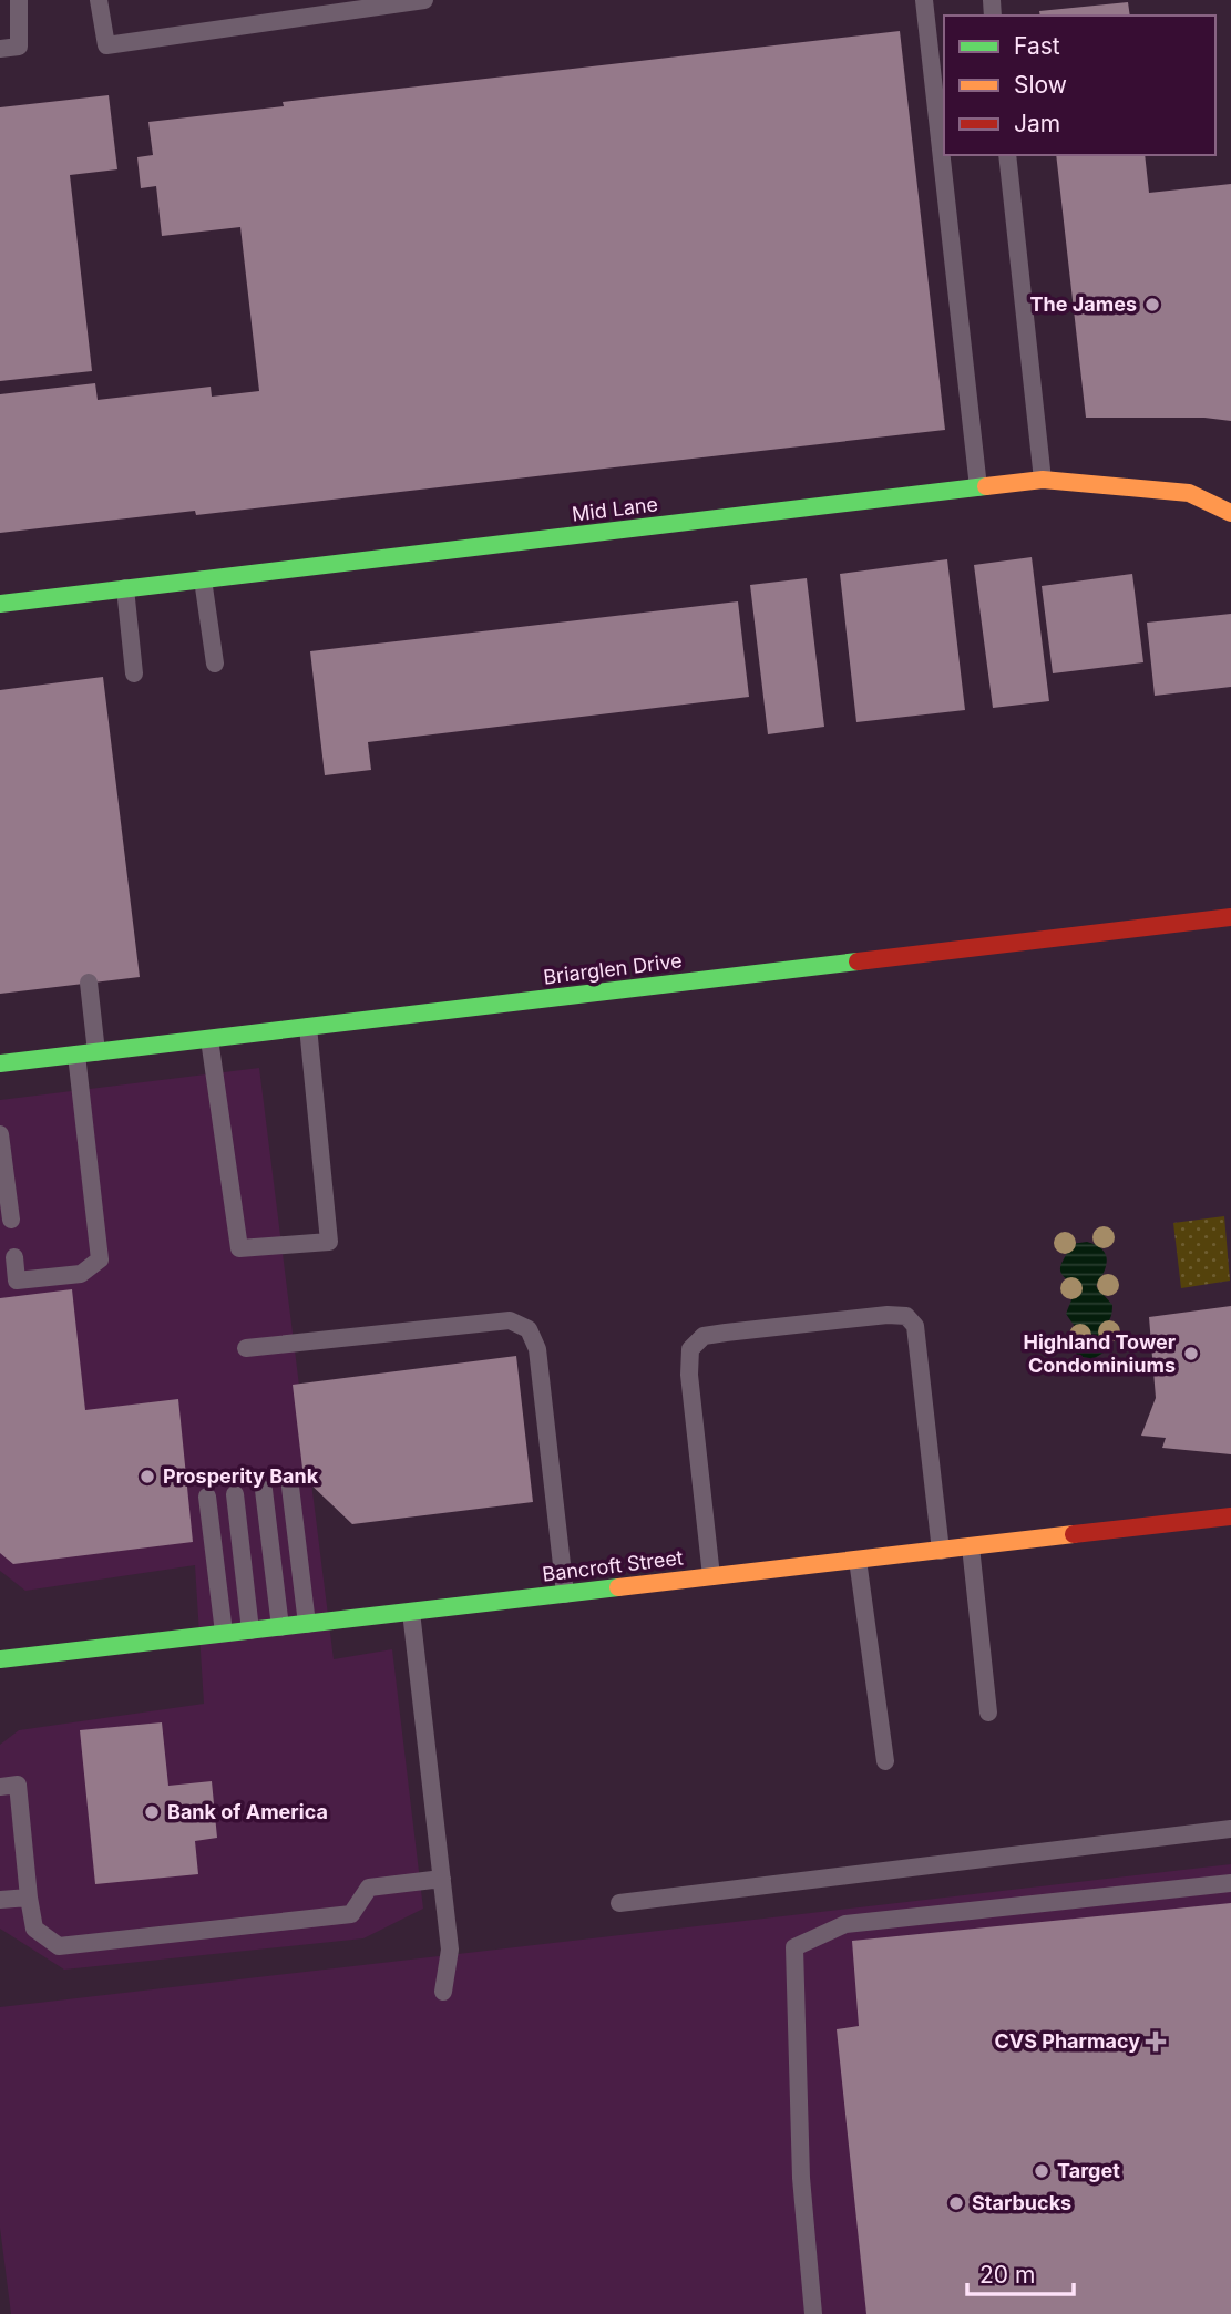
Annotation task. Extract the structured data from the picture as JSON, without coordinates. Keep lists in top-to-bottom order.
{
  "streets": {
    "street": ["Mid Lane", "Briarglen Drive", "Bancroft Street"]
  },
  "places": {
    "other": [
      "The James",
      "Highland Tower Condominiums",
      "Prosperity Bank",
      "Bank of America",
      "Target",
      "Starbucks"
    ],
    "health": ["CVS Pharmacy"]
  },
  "legend": ["Fast", "Slow", "Jam"],
  "scale_bar": "20 m"
}
